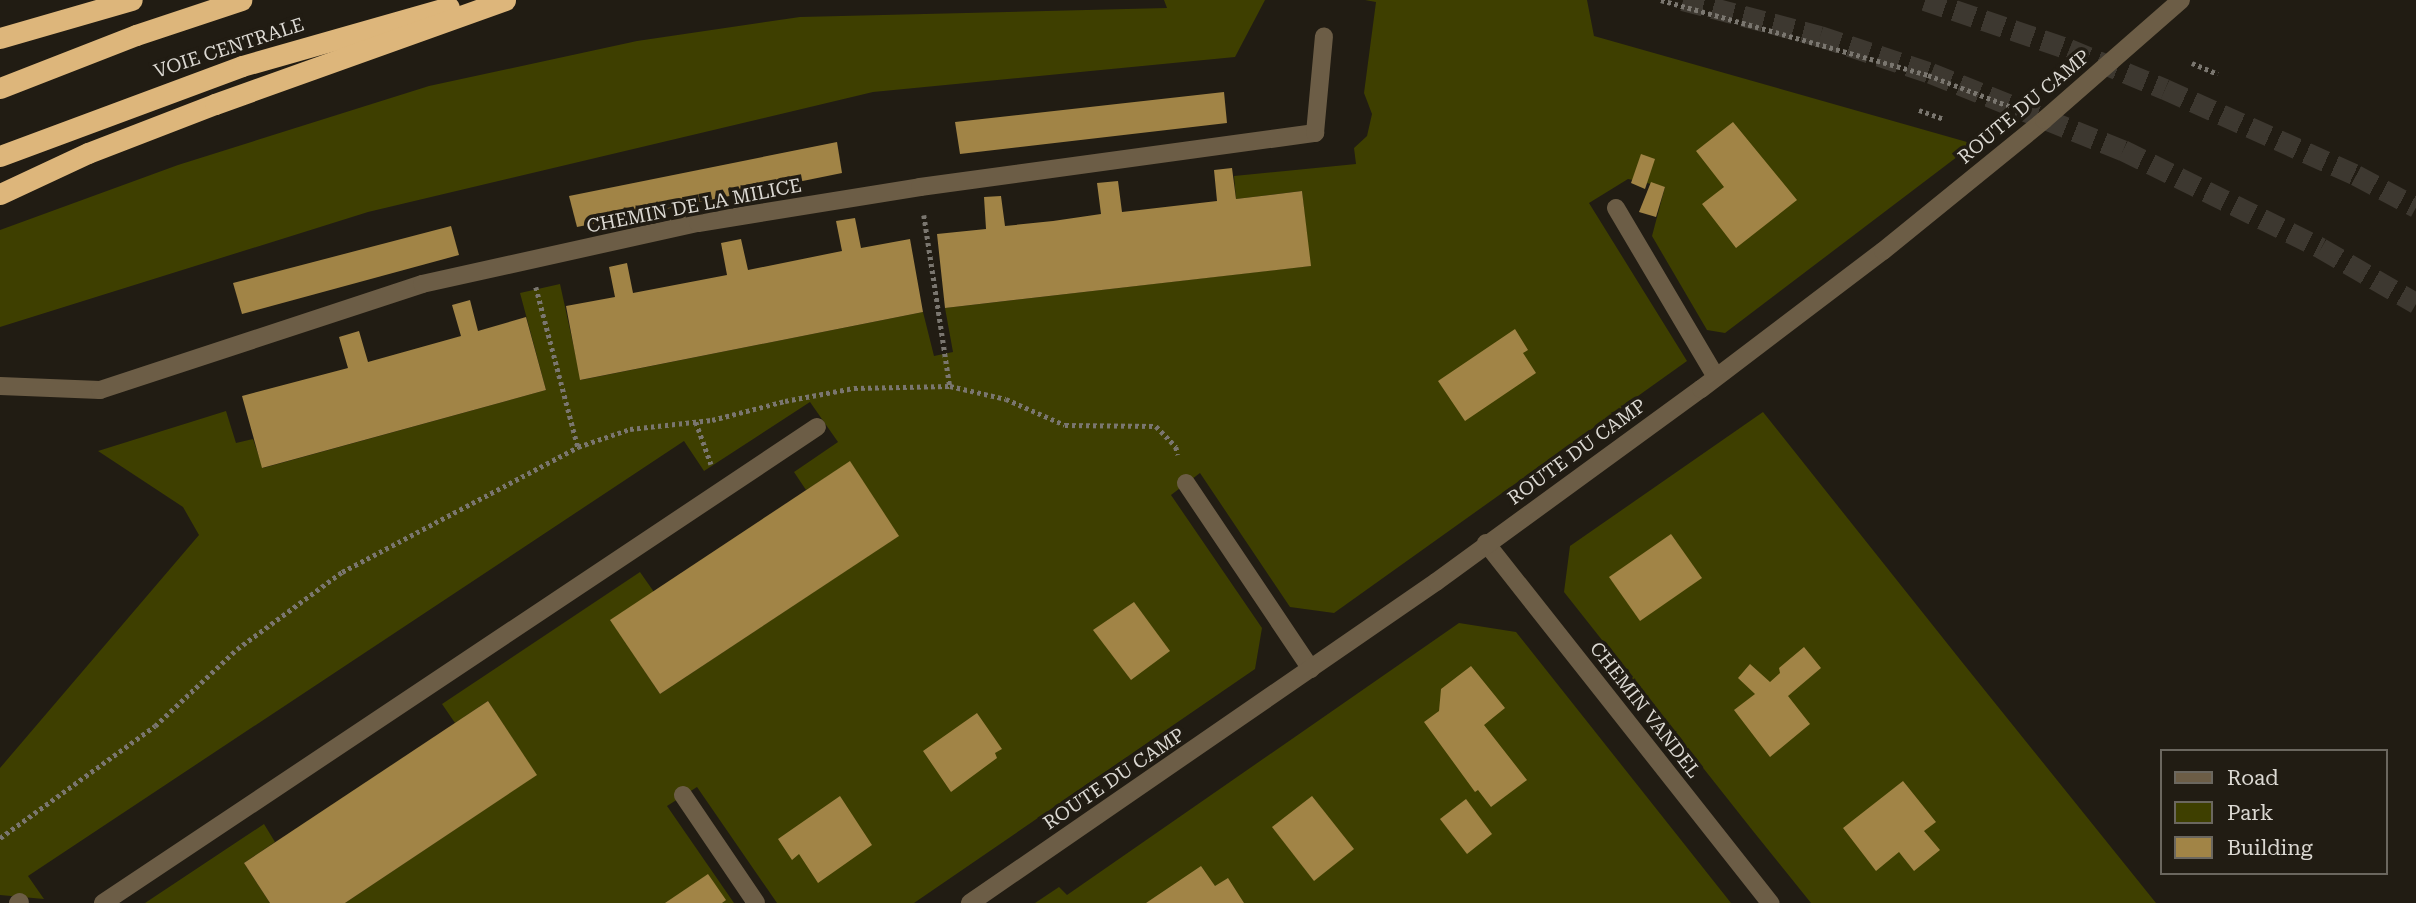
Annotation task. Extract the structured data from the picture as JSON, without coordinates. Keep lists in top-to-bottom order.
{
  "streets": {
    "highway": ["VOIE CENTRALE"],
    "street": ["ROUTE DU CAMP", "CHEMIN DE LA MILICE", "CHEMIN VANDEL"]
  },
  "crossings": [
    ["ROUTE DU CAMP", "CHEMIN VANDEL"]
  ],
  "legend": ["Road", "Park", "Building"]
}
